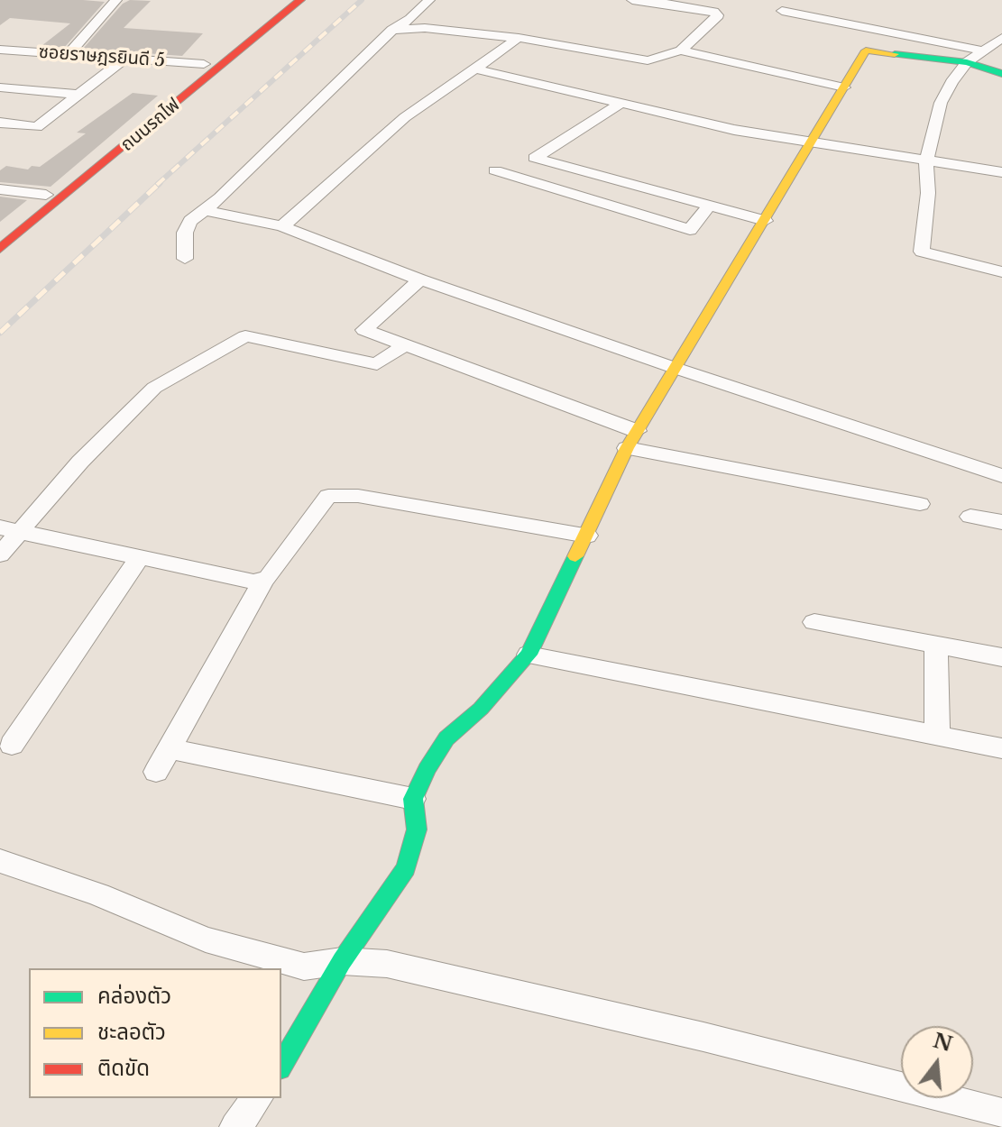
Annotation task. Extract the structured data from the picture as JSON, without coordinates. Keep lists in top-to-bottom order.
{
  "streets": {
    "street": ["ซอยราษฎรยินดี 5", "ถนนรถไฟ"]
  },
  "crossings": [
    ["ซอยราษฎรยินดี 5", "ถนนรถไฟ"]
  ],
  "legend": ["คล่องตัว", "ชะลอตัว", "ติดขัด"],
  "north": "top"
}
